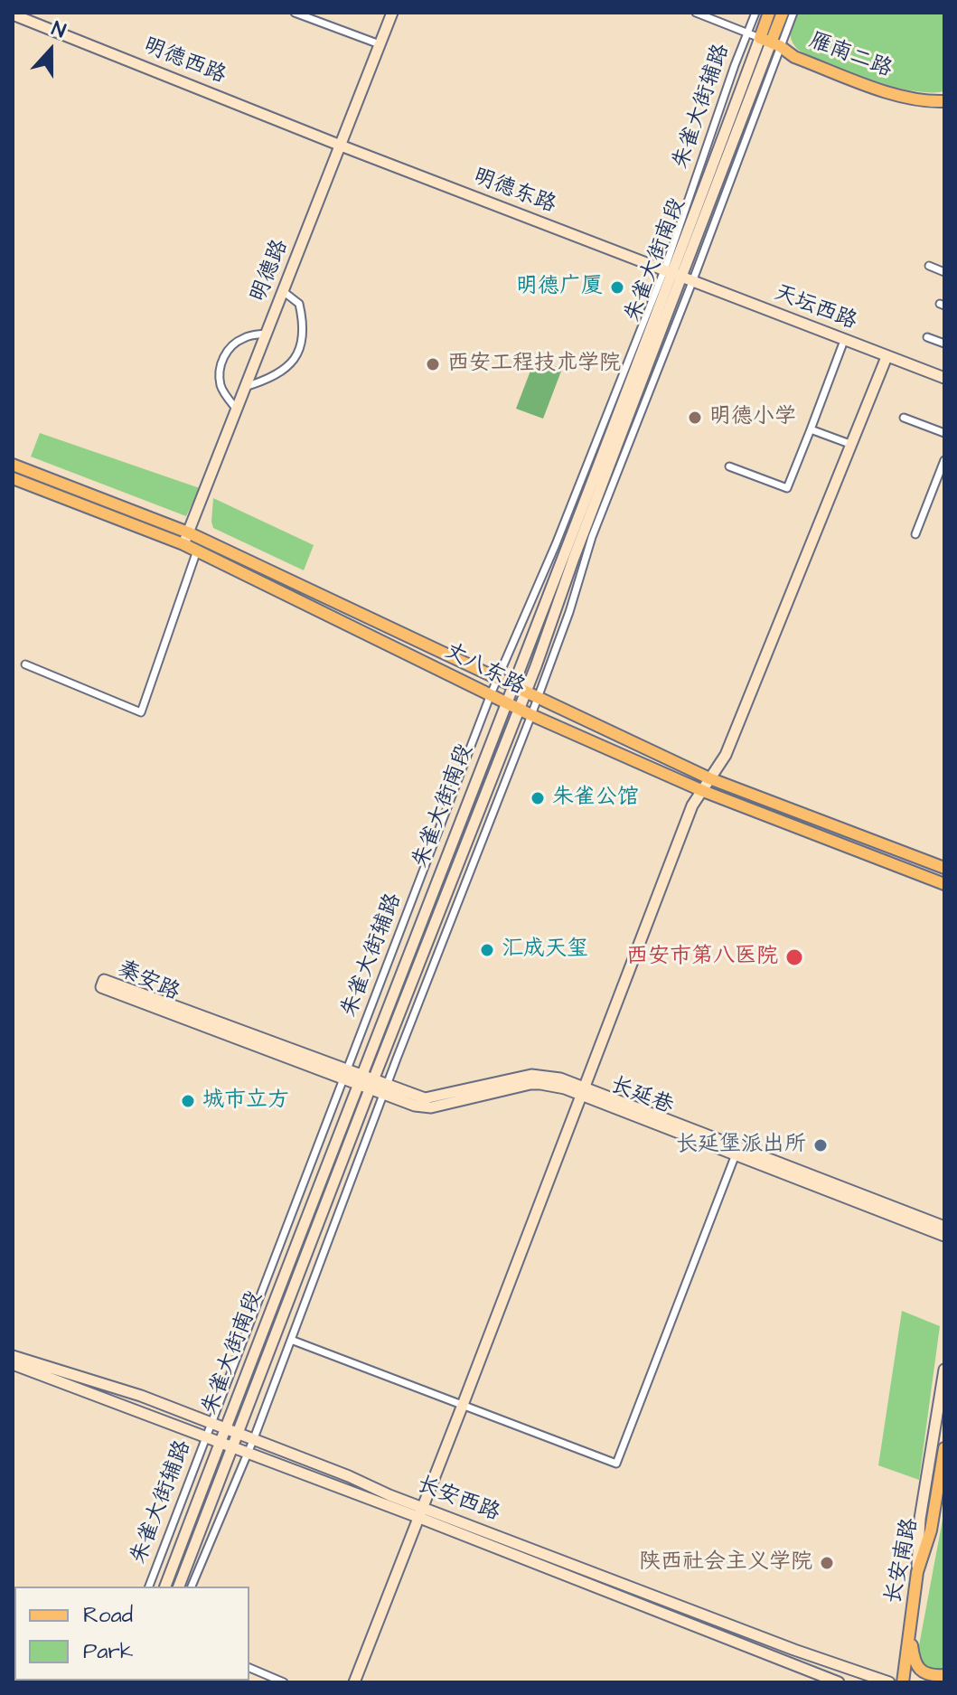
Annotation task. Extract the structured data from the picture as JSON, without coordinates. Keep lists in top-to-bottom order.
{
  "streets": {
    "main road": [
      "雁南二路",
      "明德西路",
      "明德东路",
      "朱雀大街南段",
      "明德路",
      "天坛西路",
      "丈八东路",
      "秦安路",
      "长延巷",
      "长安西路",
      "长安南路"
    ],
    "street": ["朱雀大街辅路"]
  },
  "crossings": [
    ["雁南二路", "朱雀大街辅路"],
    ["雁南二路", "朱雀大街南段"],
    ["明德西路", "明德东路"],
    ["明德西路", "明德路"],
    ["朱雀大街辅路", "明德东路"],
    ["朱雀大街辅路", "朱雀大街南段"],
    ["朱雀大街辅路", "天坛西路"],
    ["朱雀大街辅路", "丈八东路"],
    ["朱雀大街辅路", "秦安路"],
    ["朱雀大街辅路", "长延巷"],
    ["朱雀大街辅路", "长安西路"],
    ["明德东路", "朱雀大街南段"],
    ["明德东路", "明德路"],
    ["明德东路", "天坛西路"],
    ["朱雀大街南段", "天坛西路"],
    ["朱雀大街南段", "丈八东路"],
    ["朱雀大街南段", "秦安路"],
    ["朱雀大街南段", "长延巷"],
    ["朱雀大街南段", "长安西路"],
    ["明德路", "丈八东路"],
    ["秦安路", "长延巷"]
  ],
  "places": [
    "明德广厦",
    "西安工程技术学院",
    "明德小学",
    "朱雀公馆",
    "汇成天玺",
    "西安市第八医院",
    "城市立方",
    "长延堡派出所",
    "陕西社会主义学院"
  ],
  "legend": ["Road", "Park"],
  "north": "top"
}
